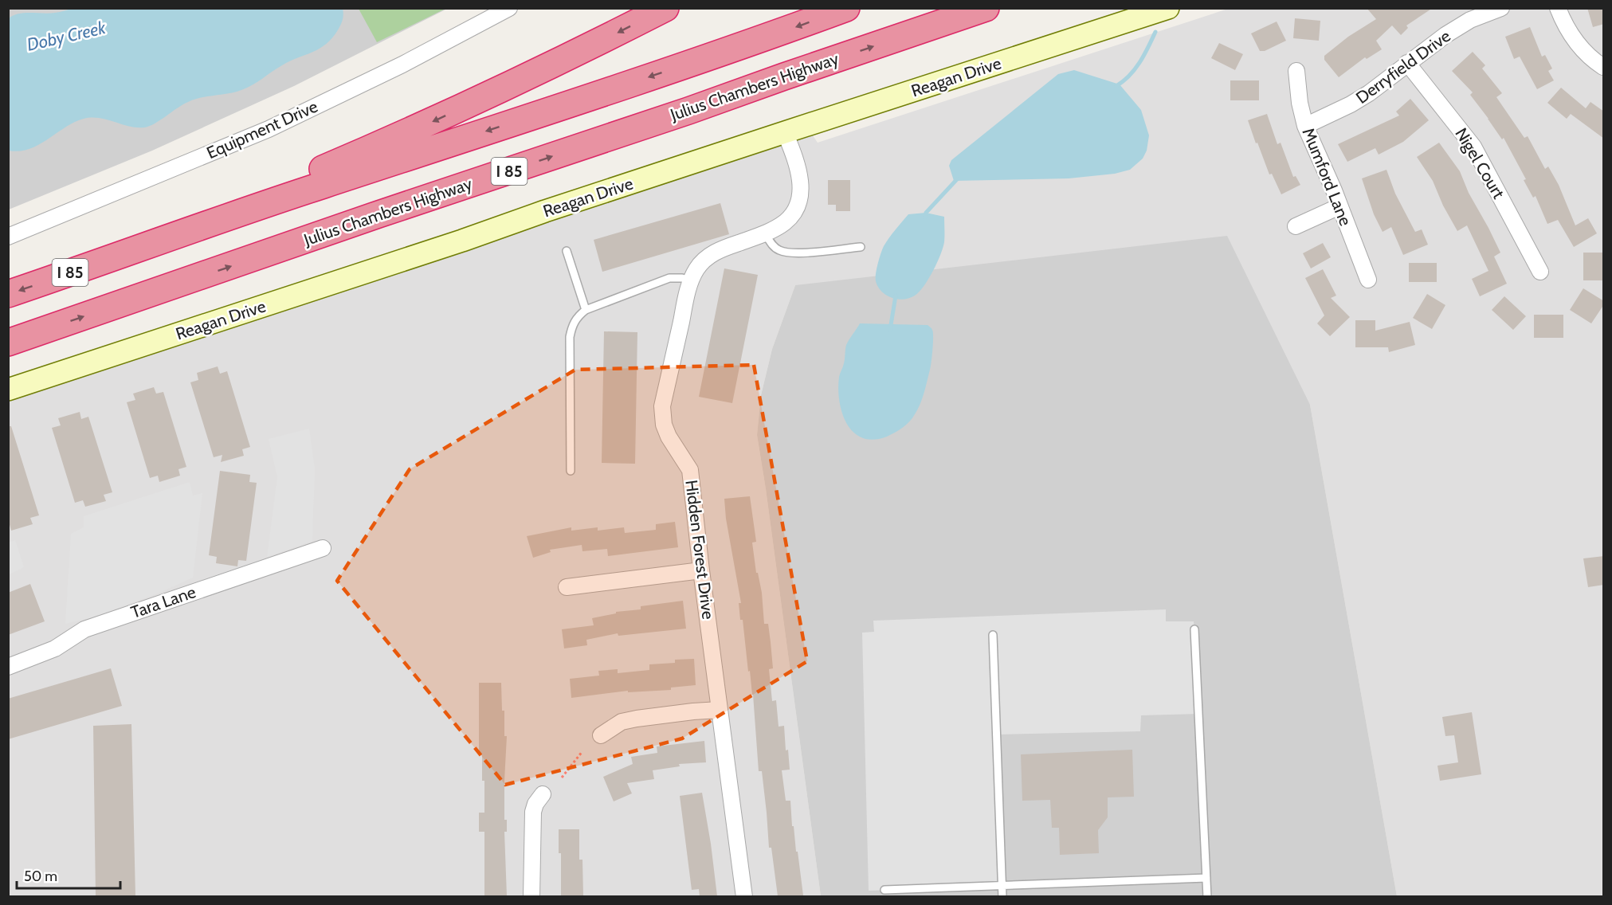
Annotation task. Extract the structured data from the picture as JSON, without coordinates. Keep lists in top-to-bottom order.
{
  "streets": {
    "highway": ["Julius Chambers Highway", "I 85"],
    "street": [
      "Derryfield Drive",
      "Reagan Drive",
      "Equipment Drive",
      "Nigel Court",
      "Mumford Lane",
      "Hidden Forest Drive",
      "Tara Lane"
    ]
  },
  "crossings": [
    ["Derryfield Drive", "Nigel Court"],
    ["Derryfield Drive", "Mumford Lane"],
    ["Reagan Drive", "Hidden Forest Drive"]
  ],
  "water": ["Doby Creek"],
  "scale_bar": "50 m"
}
